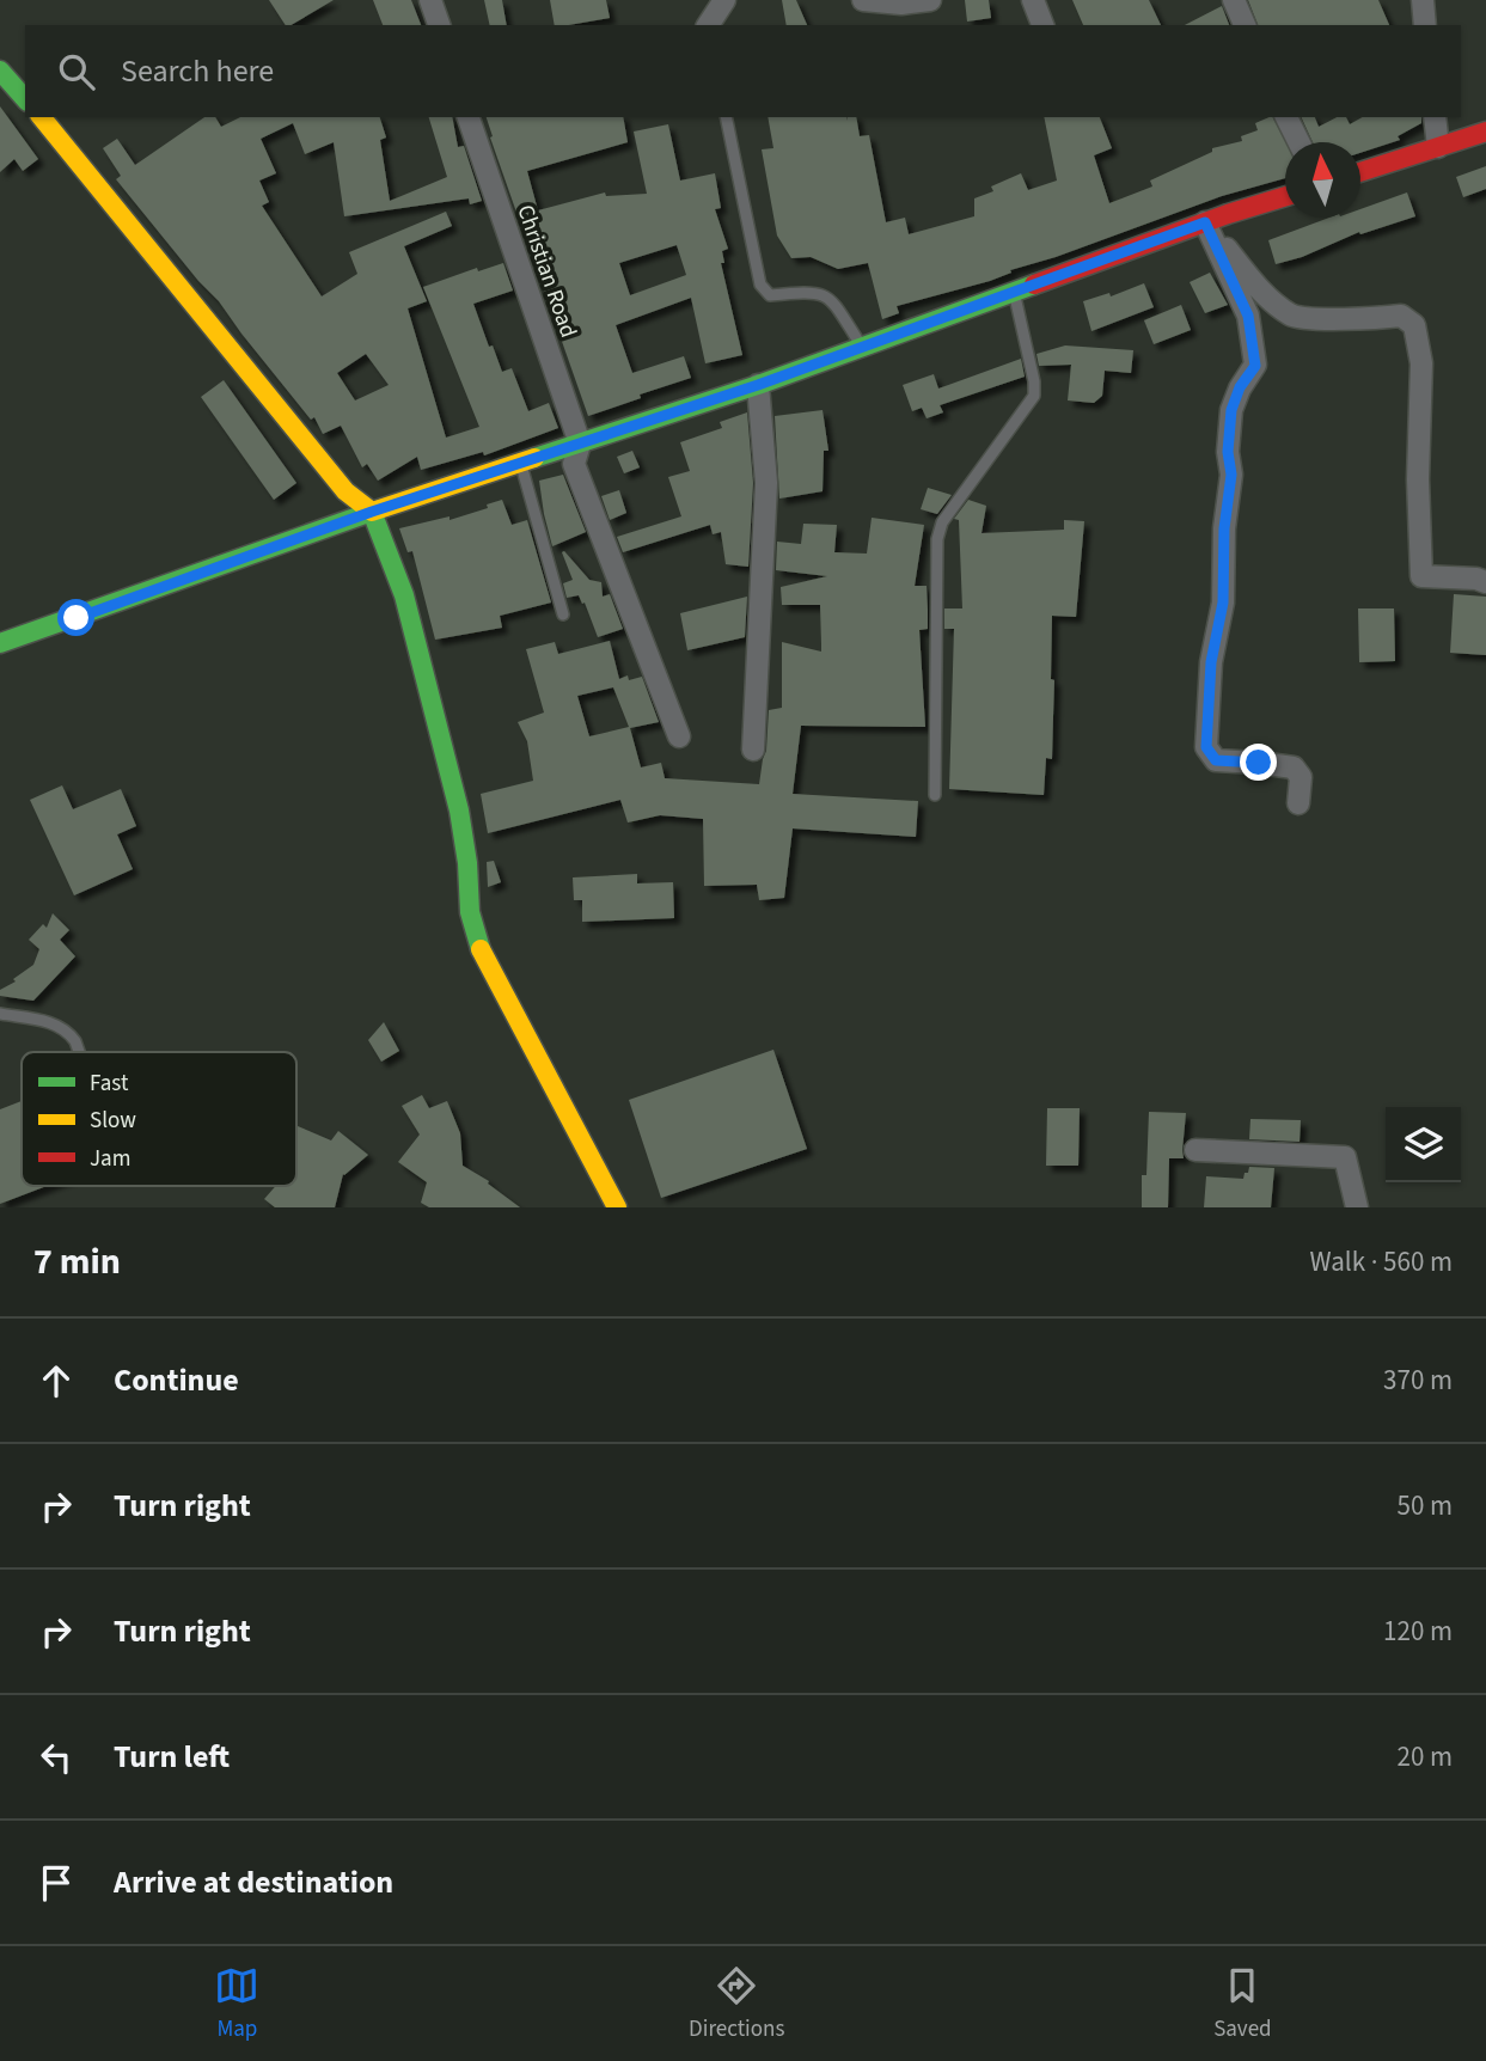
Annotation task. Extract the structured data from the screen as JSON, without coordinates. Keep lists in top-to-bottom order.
{
  "streets": {
    "street": ["Christian Road"]
  },
  "legend": ["Fast", "Slow", "Jam"],
  "north": "top",
  "page": {
    "search": "Search here",
    "heading": ["7 min", "Walk · 560 m"],
    "list": [
      ["Continue", "370 m"],
      ["Turn right", "50 m"],
      ["Turn right", "120 m"],
      ["Turn left", "20 m"],
      "Arrive at destination"
    ],
    "nav": ["Map", "Directions", "Saved"]
  }
}
